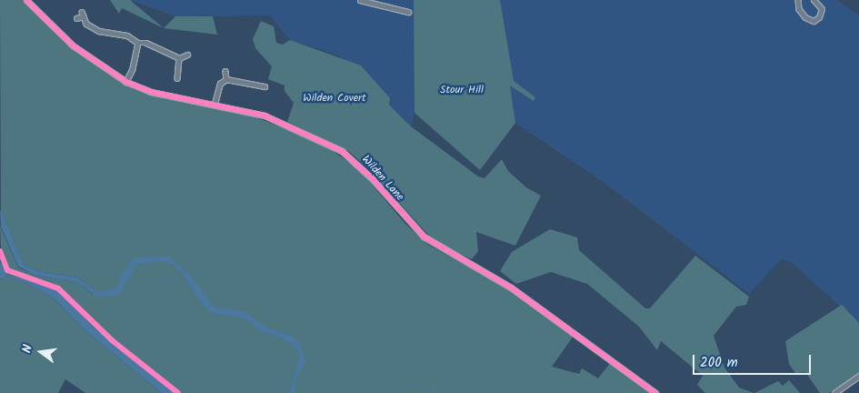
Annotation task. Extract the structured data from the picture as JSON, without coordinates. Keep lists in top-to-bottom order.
{
  "streets": {
    "street": ["Wilden Lane"]
  },
  "parks": ["Stour Hill", "Wilden Covert"],
  "scale_bar": "200 m",
  "north": "left"
}
